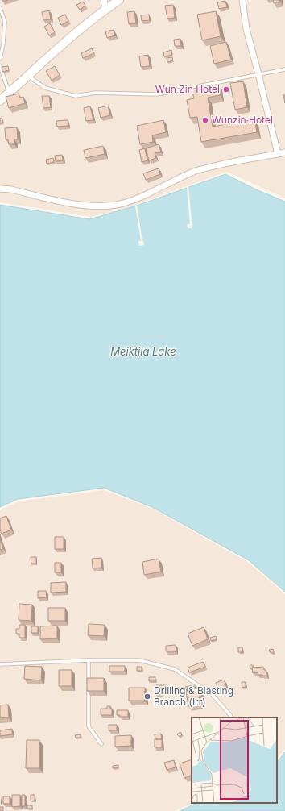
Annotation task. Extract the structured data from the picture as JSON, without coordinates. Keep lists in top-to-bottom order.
{
  "water": ["Meiktila Lake"],
  "places": ["Wun Zin Hotel", "Wunzin Hotel", "Drilling & Blasting Branch (Irr)"]
}
